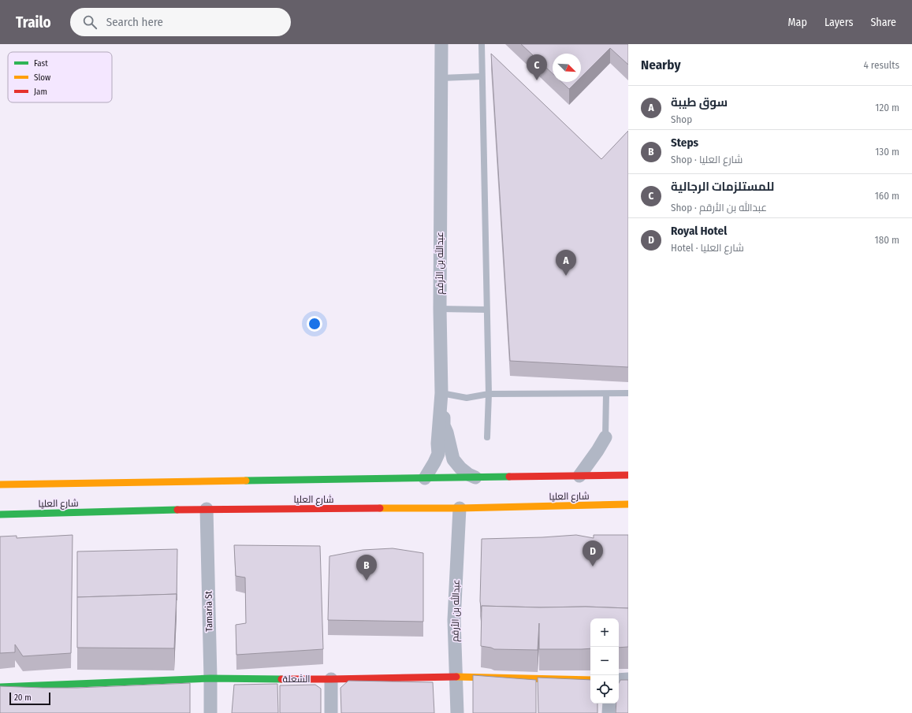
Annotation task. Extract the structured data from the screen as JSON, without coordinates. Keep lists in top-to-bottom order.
{
  "streets": {
    "main road": ["شارع العليا", "الشعلة"],
    "street": ["عبدالله بن الأرقم", "Tamaria St"]
  },
  "crossings": [
    ["عبدالله بن الأرقم", "شارع العليا"],
    ["عبدالله بن الأرقم", "الشعلة"],
    ["شارع العليا", "Tamaria St"],
    ["Tamaria St", "الشعلة"]
  ],
  "legend": ["Fast", "Slow", "Jam"],
  "scale_bar": "20 m",
  "north": "bottom right",
  "page": {
    "header": "Trailo",
    "search": "Search here",
    "nav": ["Map", "Layers", "Share"],
    "heading": ["Nearby", "4 results"],
    "pins": [
      "C",
      "A",
      "D",
      "B"
    ],
    "list": [
      {
        "mark": "A",
        "name": "سوق طيبة",
        "note": "Shop",
        "value": "120 m"
      },
      {
        "mark": "B",
        "name": "Steps",
        "note": "Shop · شارع العليا",
        "value": "130 m"
      },
      {
        "mark": "C",
        "name": "للمستلزمات الرجالية",
        "note": "Shop · عبدالله بن الأرقم",
        "value": "160 m"
      },
      {
        "mark": "D",
        "name": "Royal Hotel",
        "note": "Hotel · شارع العليا",
        "value": "180 m"
      }
    ],
    "map_buttons": ["+", "−"],
    "scale": "20 m"
  }
}
